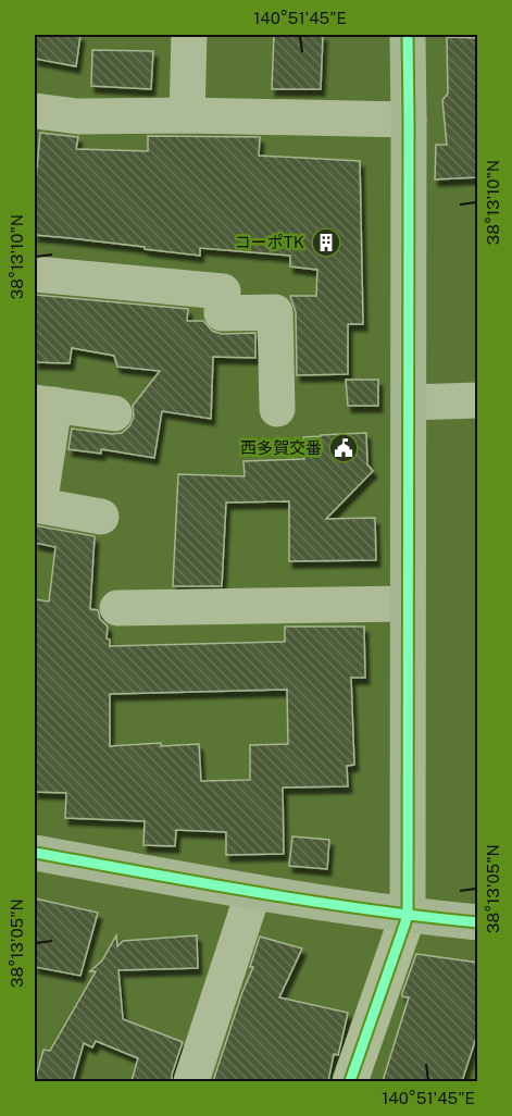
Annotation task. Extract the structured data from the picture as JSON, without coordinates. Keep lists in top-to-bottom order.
{
  "places": {
    "building": ["コーポTK"],
    "public building": ["西多賀交番"]
  },
  "coordinates": ["140°51'45\"E", "38°13'10\"N", "38°13'05\"N"]
}
